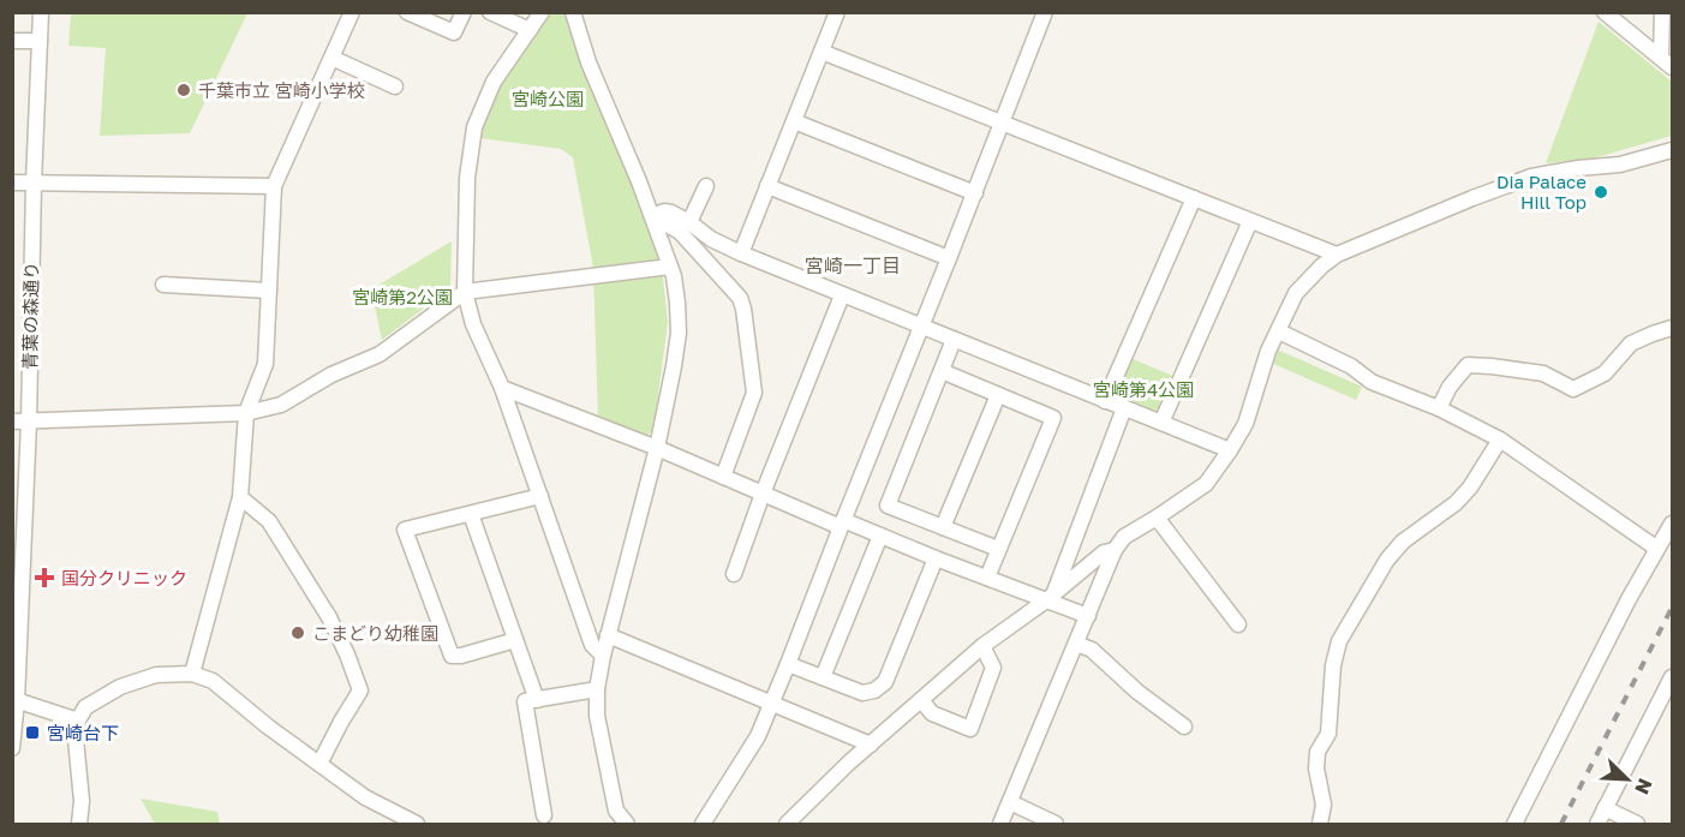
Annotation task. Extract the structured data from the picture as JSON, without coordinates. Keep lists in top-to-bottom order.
{
  "streets": {
    "street": ["青葉の森通り"]
  },
  "districts": ["宮崎一丁目"],
  "parks": ["宮崎公園", "宮崎第2公園", "宮崎第4公園"],
  "places": {
    "other": ["千葉市立 宮崎小学校", "Dia Palace Hill Top", "こまどり幼稚園"],
    "health": ["国分クリニック"],
    "transit": ["宮崎台下"]
  },
  "north": "bottom right"
}
